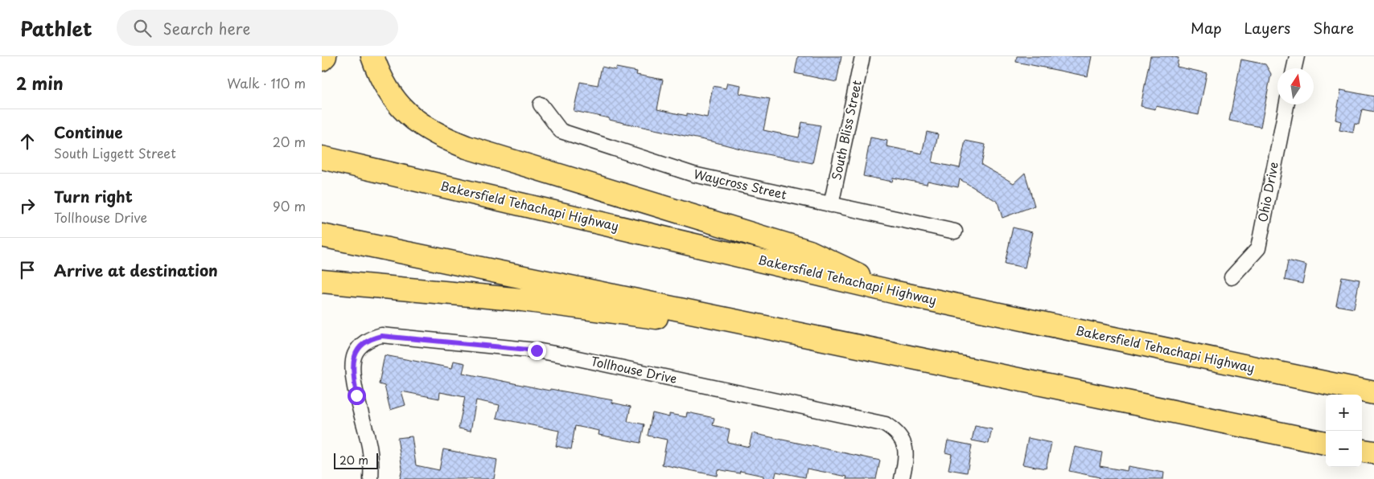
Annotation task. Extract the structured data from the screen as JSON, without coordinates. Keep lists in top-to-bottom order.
{
  "streets": {
    "highway": ["Bakersfield Tehachapi Highway"],
    "street": [
      "South Bliss Street",
      "Waycross Street",
      "Ohio Drive",
      "Tollhouse Drive"
    ]
  },
  "crossings": [
    ["South Bliss Street", "Waycross Street"]
  ],
  "scale_bar": "20 m",
  "north": "top",
  "page": {
    "header": "Pathlet",
    "search": "Search here",
    "nav": ["Map", "Layers", "Share"],
    "heading": ["2 min", "Walk · 110 m"],
    "list": [
      ["Continue", "South Liggett Street", "20 m"],
      ["Turn right", "Tollhouse Drive", "90 m"],
      "Arrive at destination"
    ],
    "map_buttons": ["+", "−"],
    "scale": "20 m"
  }
}
